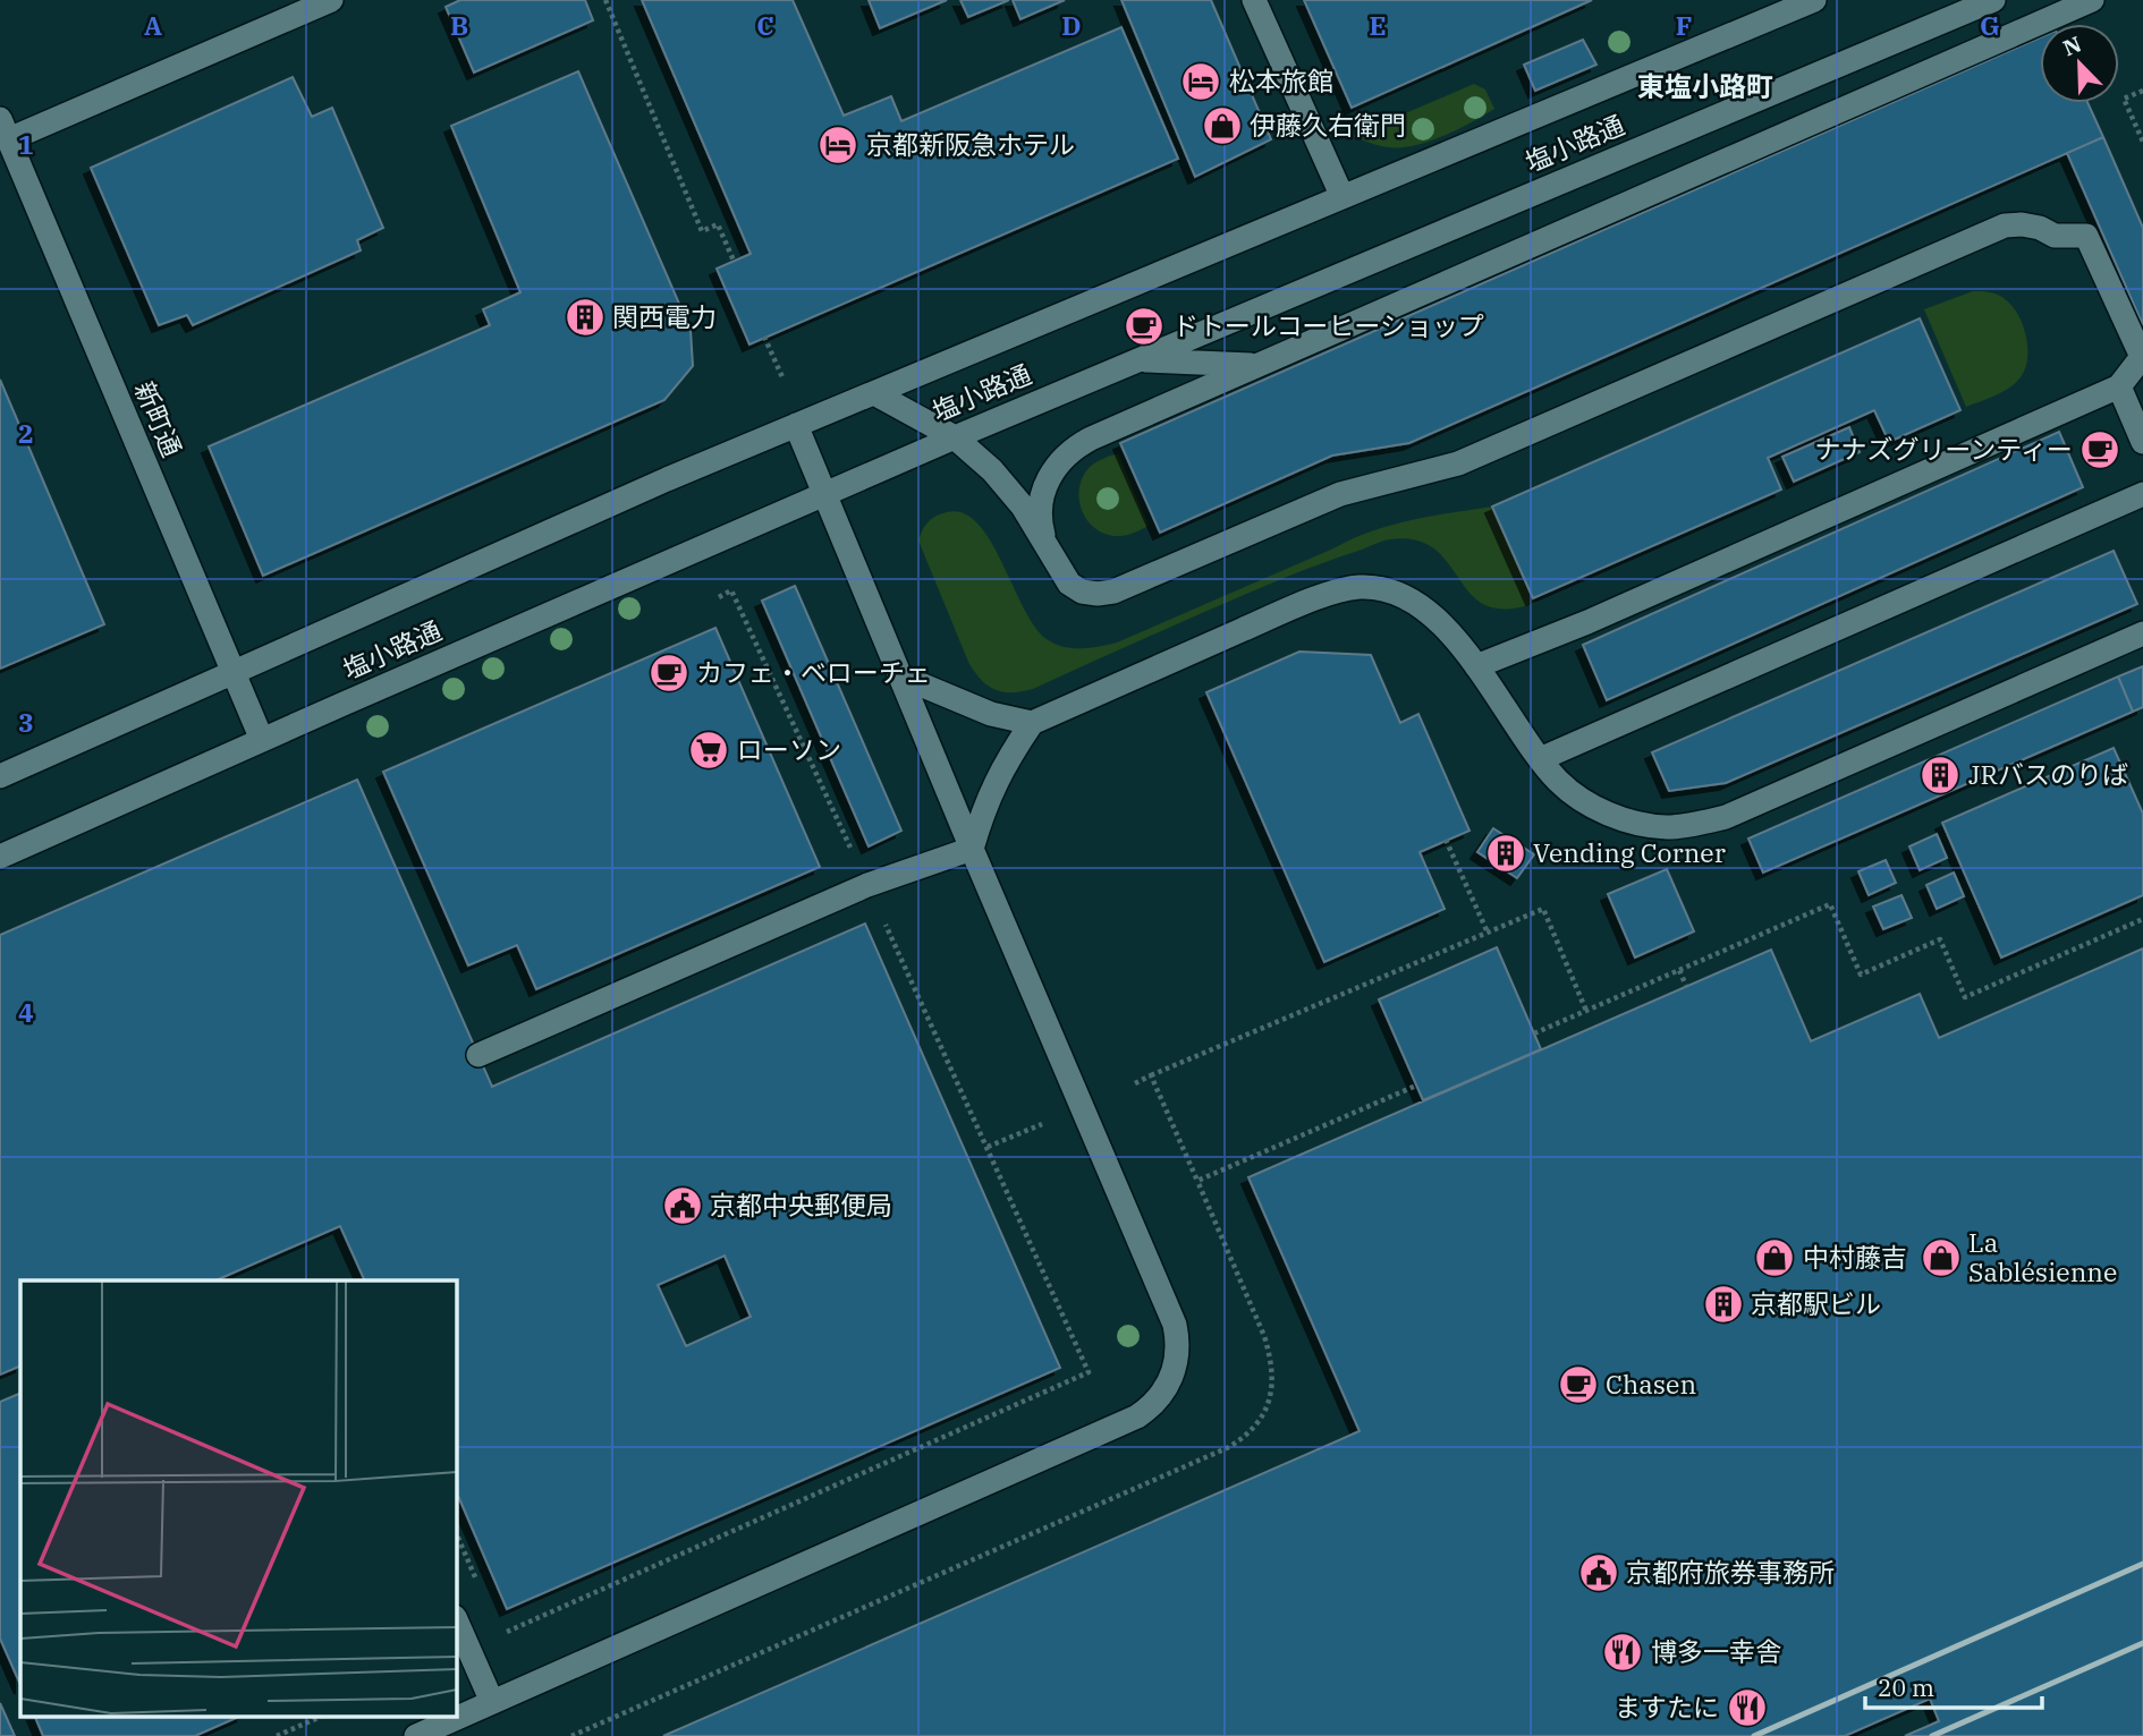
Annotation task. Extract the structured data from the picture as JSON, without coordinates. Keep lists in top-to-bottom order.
{
  "streets": {
    "street": ["塩小路通", "新町通"]
  },
  "crossings": [
    ["塩小路通", "新町通"]
  ],
  "districts": ["東塩小路町"],
  "places": {
    "hotel": ["松本旅館", "京都新阪急ホテル"],
    "shop": ["伊藤久右衛門", "中村藤吉", "La Sablésienne"],
    "building": [
      "関西電力",
      "JRバスのりば",
      "Vending Corner",
      "京都駅ビル"
    ],
    "cafe": [
      "ドトールコーヒーショップ",
      "ナナズグリーンティー",
      "カフェ・ベローチェ",
      "Chasen"
    ],
    "supermarket": ["ローソン"],
    "public building": ["京都中央郵便局", "京都府旅券事務所"],
    "restaurant": ["博多一幸舎", "ますたに"]
  },
  "scale_bar": "20 m",
  "north": "top left",
  "grid": {
    "columns": [
      "A",
      "B",
      "C",
      "D",
      "E",
      "F",
      "G"
    ],
    "rows": [
      "1",
      "2",
      "3",
      "4"
    ]
  }
}
